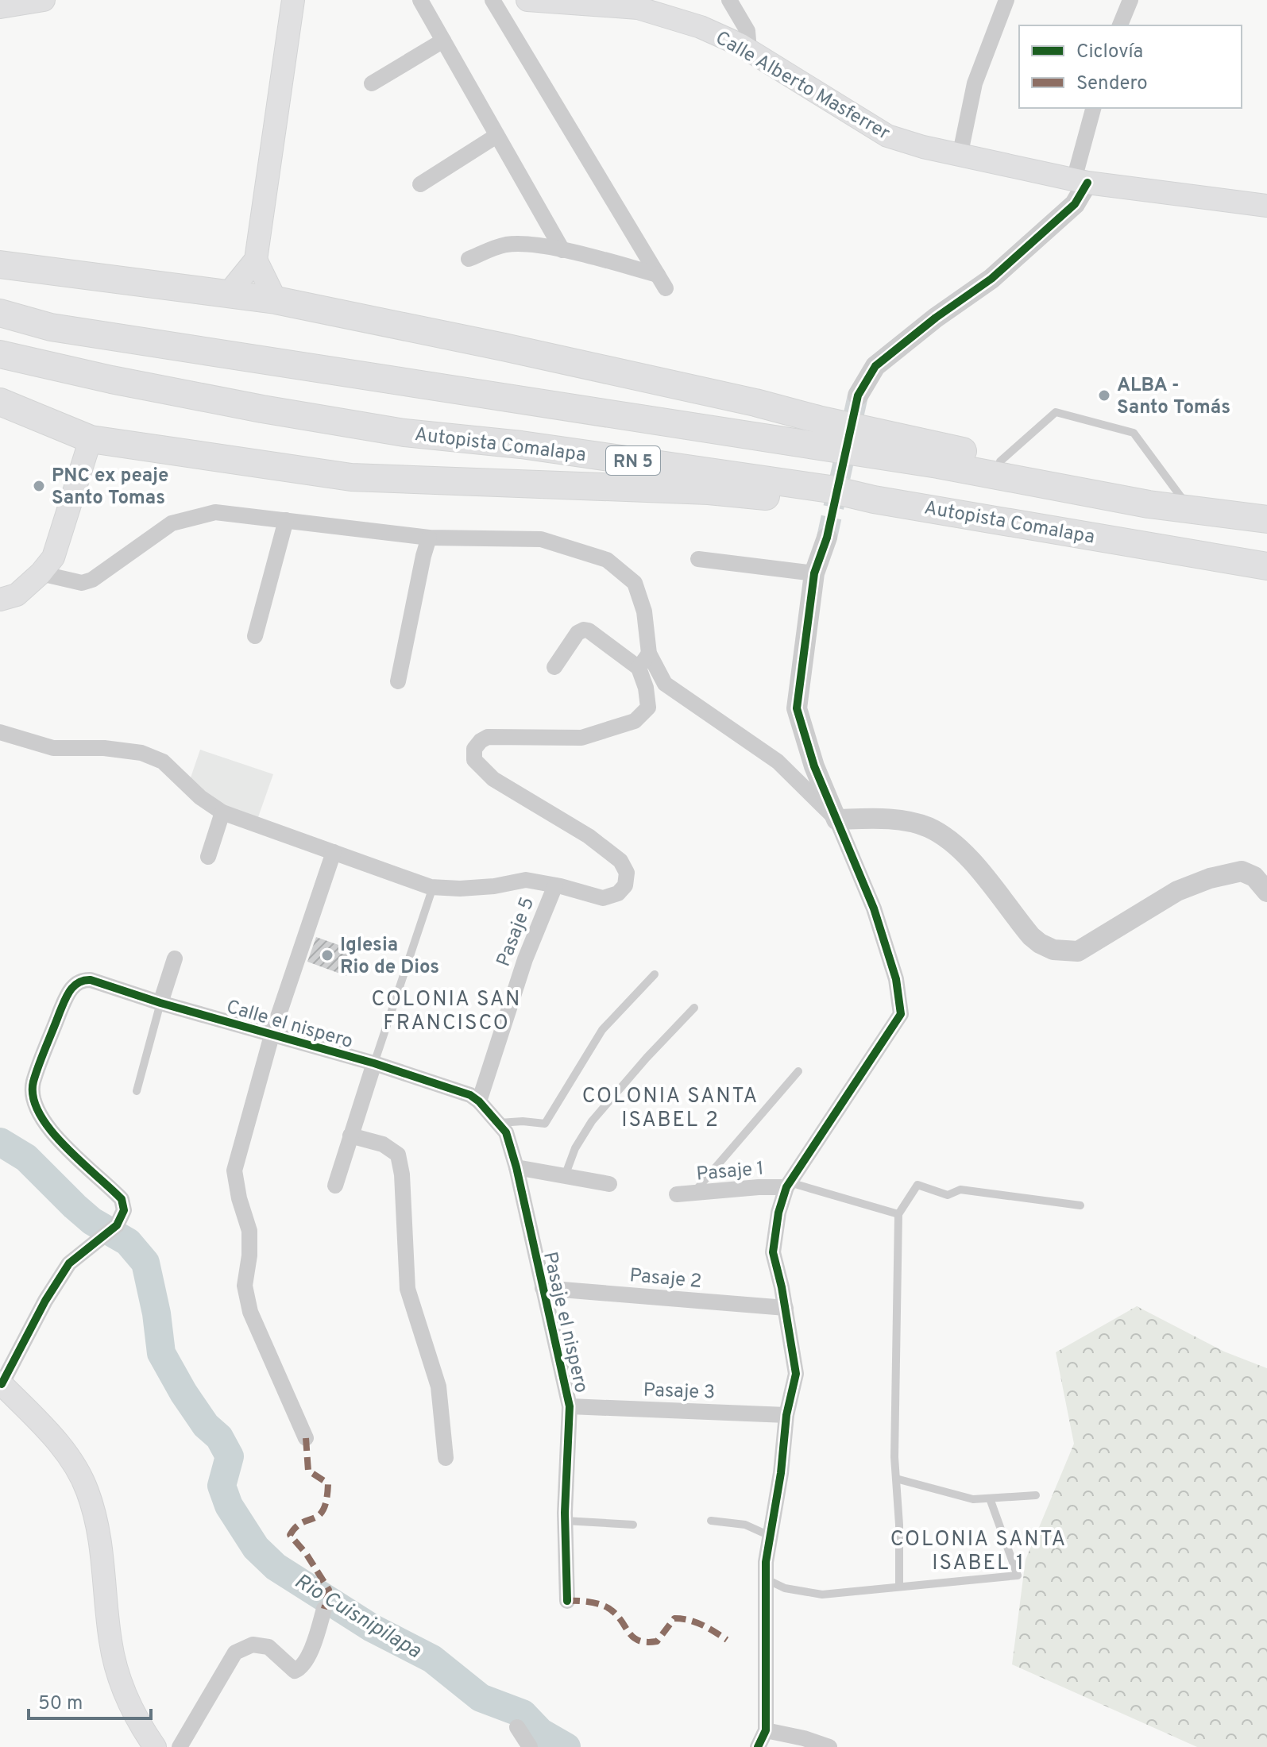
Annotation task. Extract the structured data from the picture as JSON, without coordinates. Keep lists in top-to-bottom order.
{
  "streets": {
    "highway": ["Autopista Comalapa", "RN 5"],
    "main road": ["Calle Alberto Masferrer"],
    "street": [
      "Pasaje 5",
      "Calle el nispero",
      "Pasaje 1",
      "Pasaje 2",
      "Pasaje el nispero",
      "Pasaje 3"
    ]
  },
  "crossings": [
    ["Pasaje 5", "Calle el nispero"],
    ["Pasaje 5", "Pasaje el nispero"],
    ["Calle el nispero", "Pasaje el nispero"],
    ["Pasaje 2", "Pasaje el nispero"],
    ["Pasaje el nispero", "Pasaje 3"]
  ],
  "districts": ["COLONIA SAN FRANCISCO", "COLONIA SANTA ISABEL 2", "COLONIA SANTA ISABEL 1"],
  "water": ["Rio Cuisnipilapa"],
  "places": ["ALBA - Santo Tomás", "PNC ex peaje Santo Tomas", "Iglesia Rio de Dios"],
  "legend": ["Ciclovía", "Sendero"],
  "scale_bar": "50 m"
}
